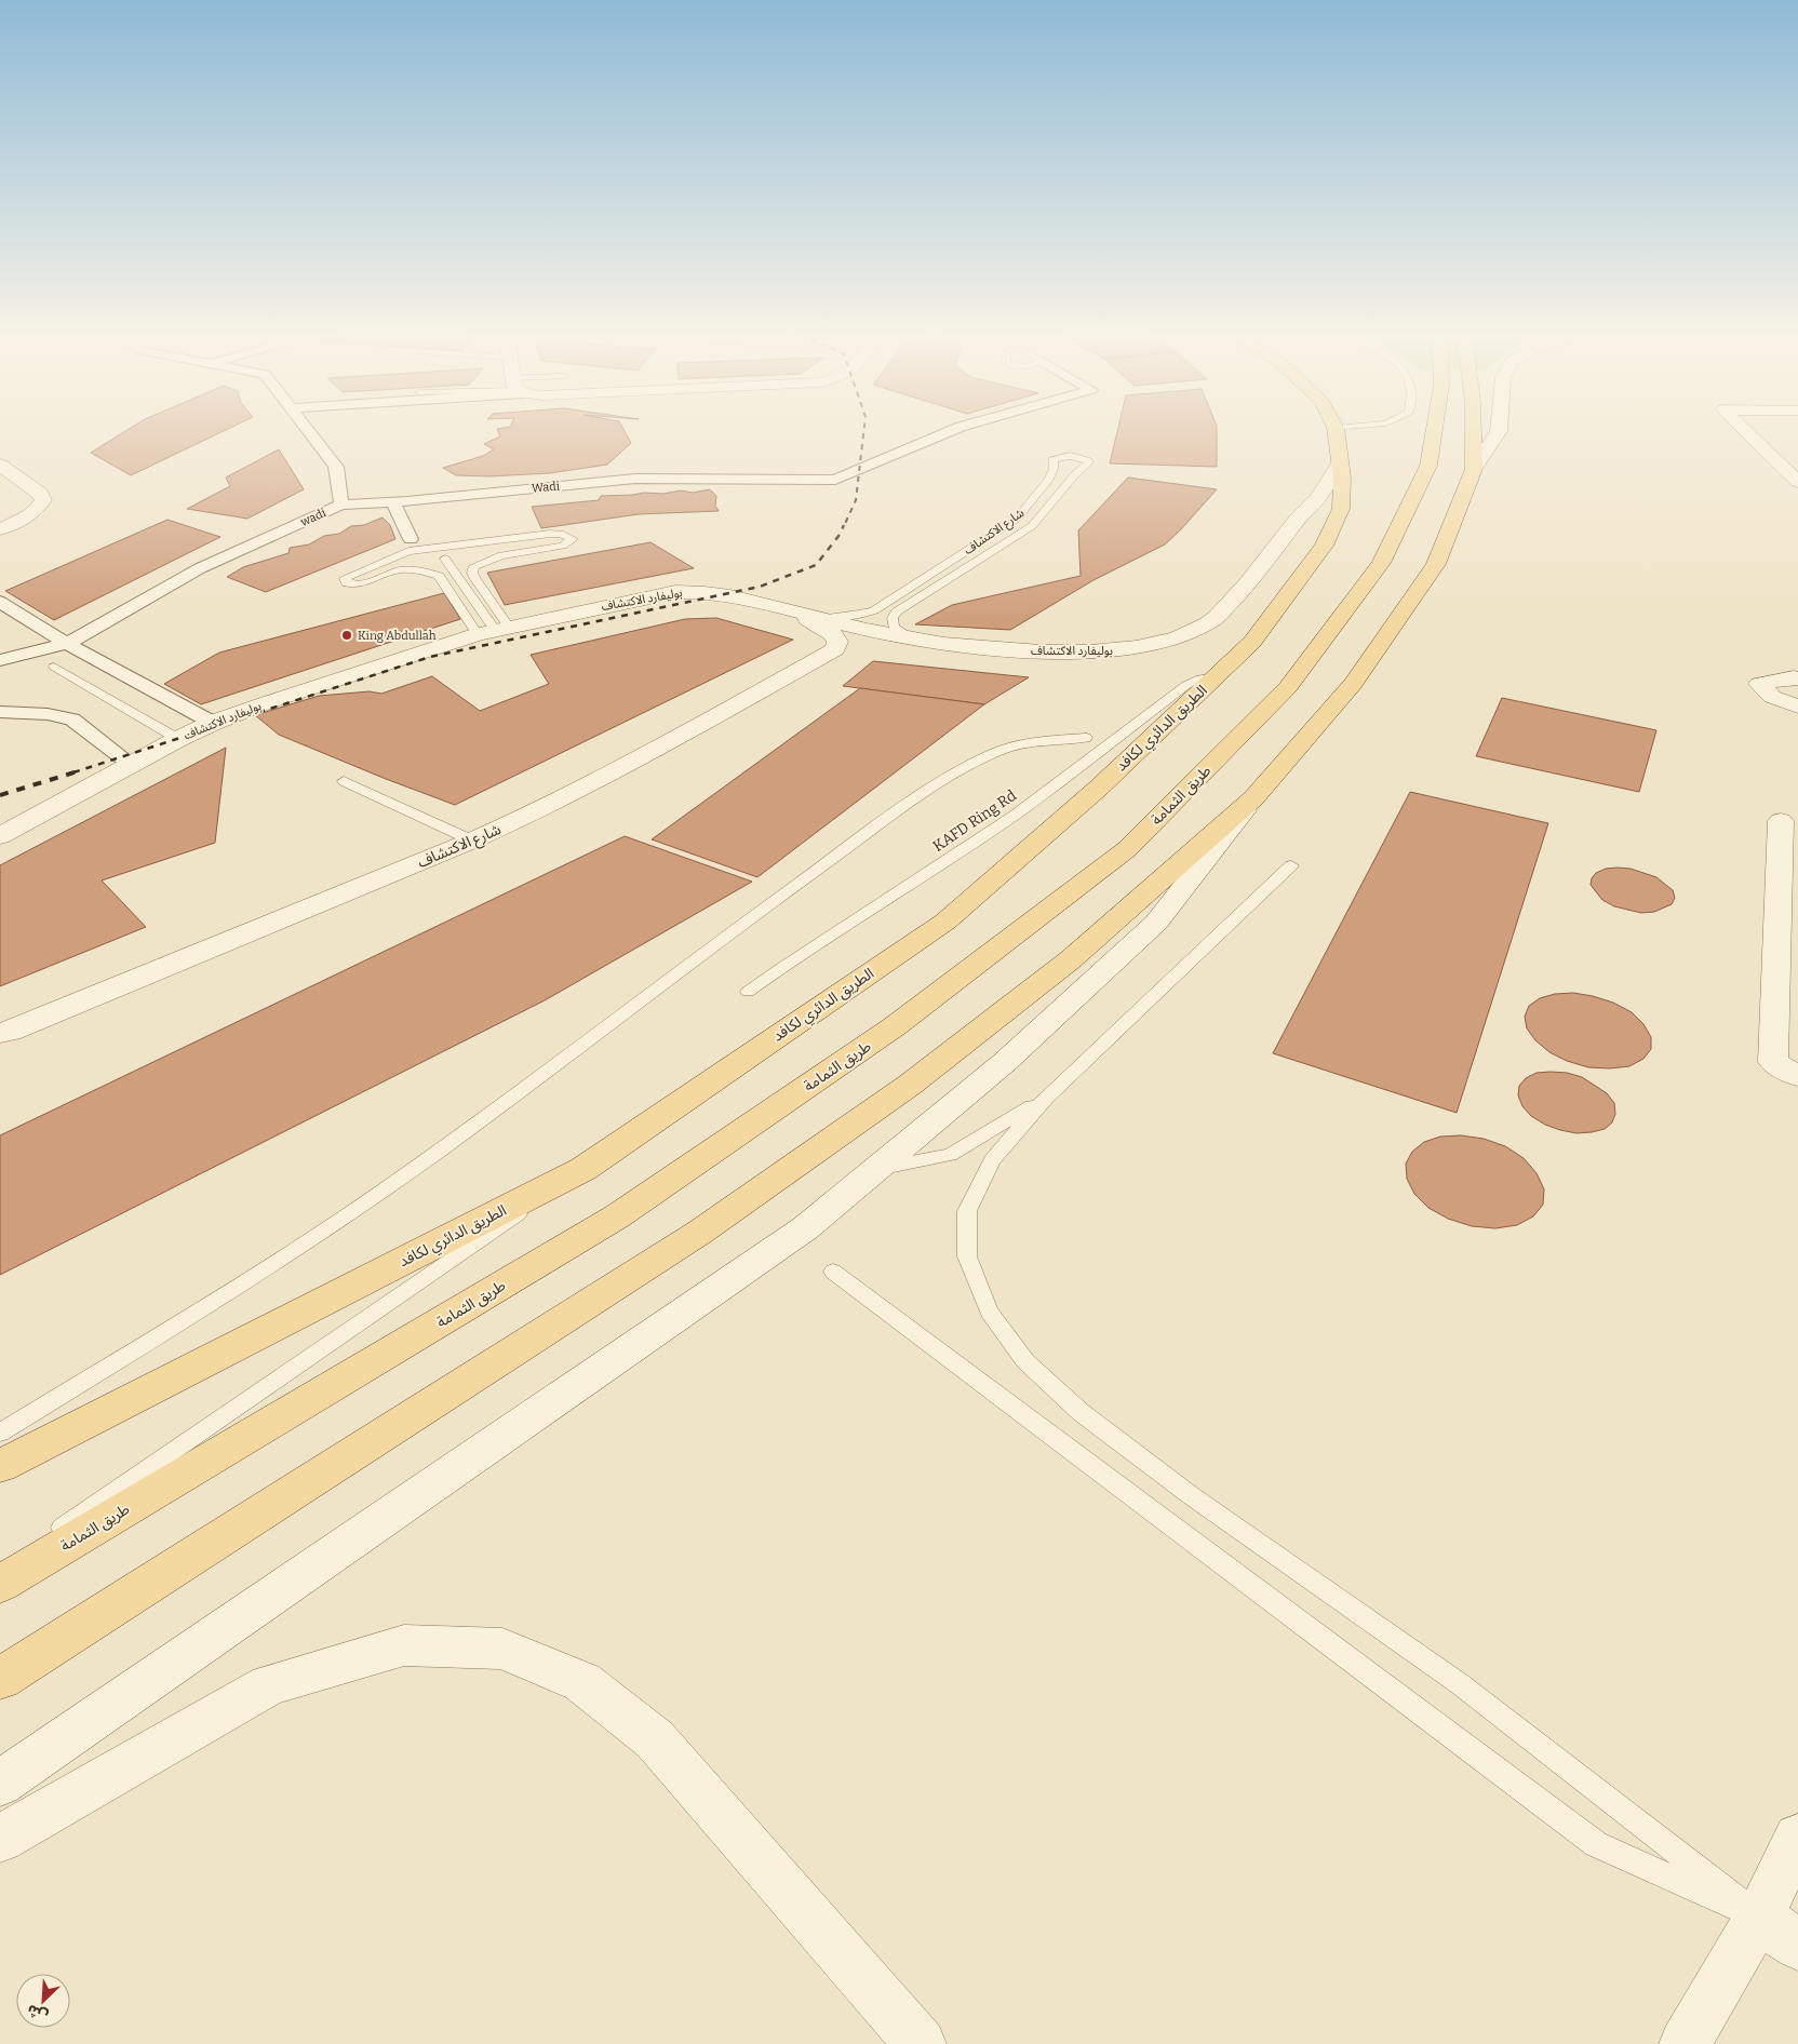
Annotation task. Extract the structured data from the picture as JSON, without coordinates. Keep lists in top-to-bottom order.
{
  "streets": {
    "main road": ["الطريق الدائري لكافد", "طريق الثمامة"],
    "street": [
      "Wadi",
      "wadi",
      "شارع الاكتشاف",
      "بوليفارد الاكتشاف"
    ],
    "lane": ["KAFD Ring Rd"]
  },
  "crossings": [
    ["Wadi", "wadi"],
    ["شارع الاكتشاف", "بوليفارد الاكتشاف"],
    ["بوليفارد الاكتشاف", "الطريق الدائري لكافد"],
    ["الطريق الدائري لكافد", "KAFD Ring Rd"]
  ],
  "places": ["King Abdullah"],
  "north": "bottom left"
}
